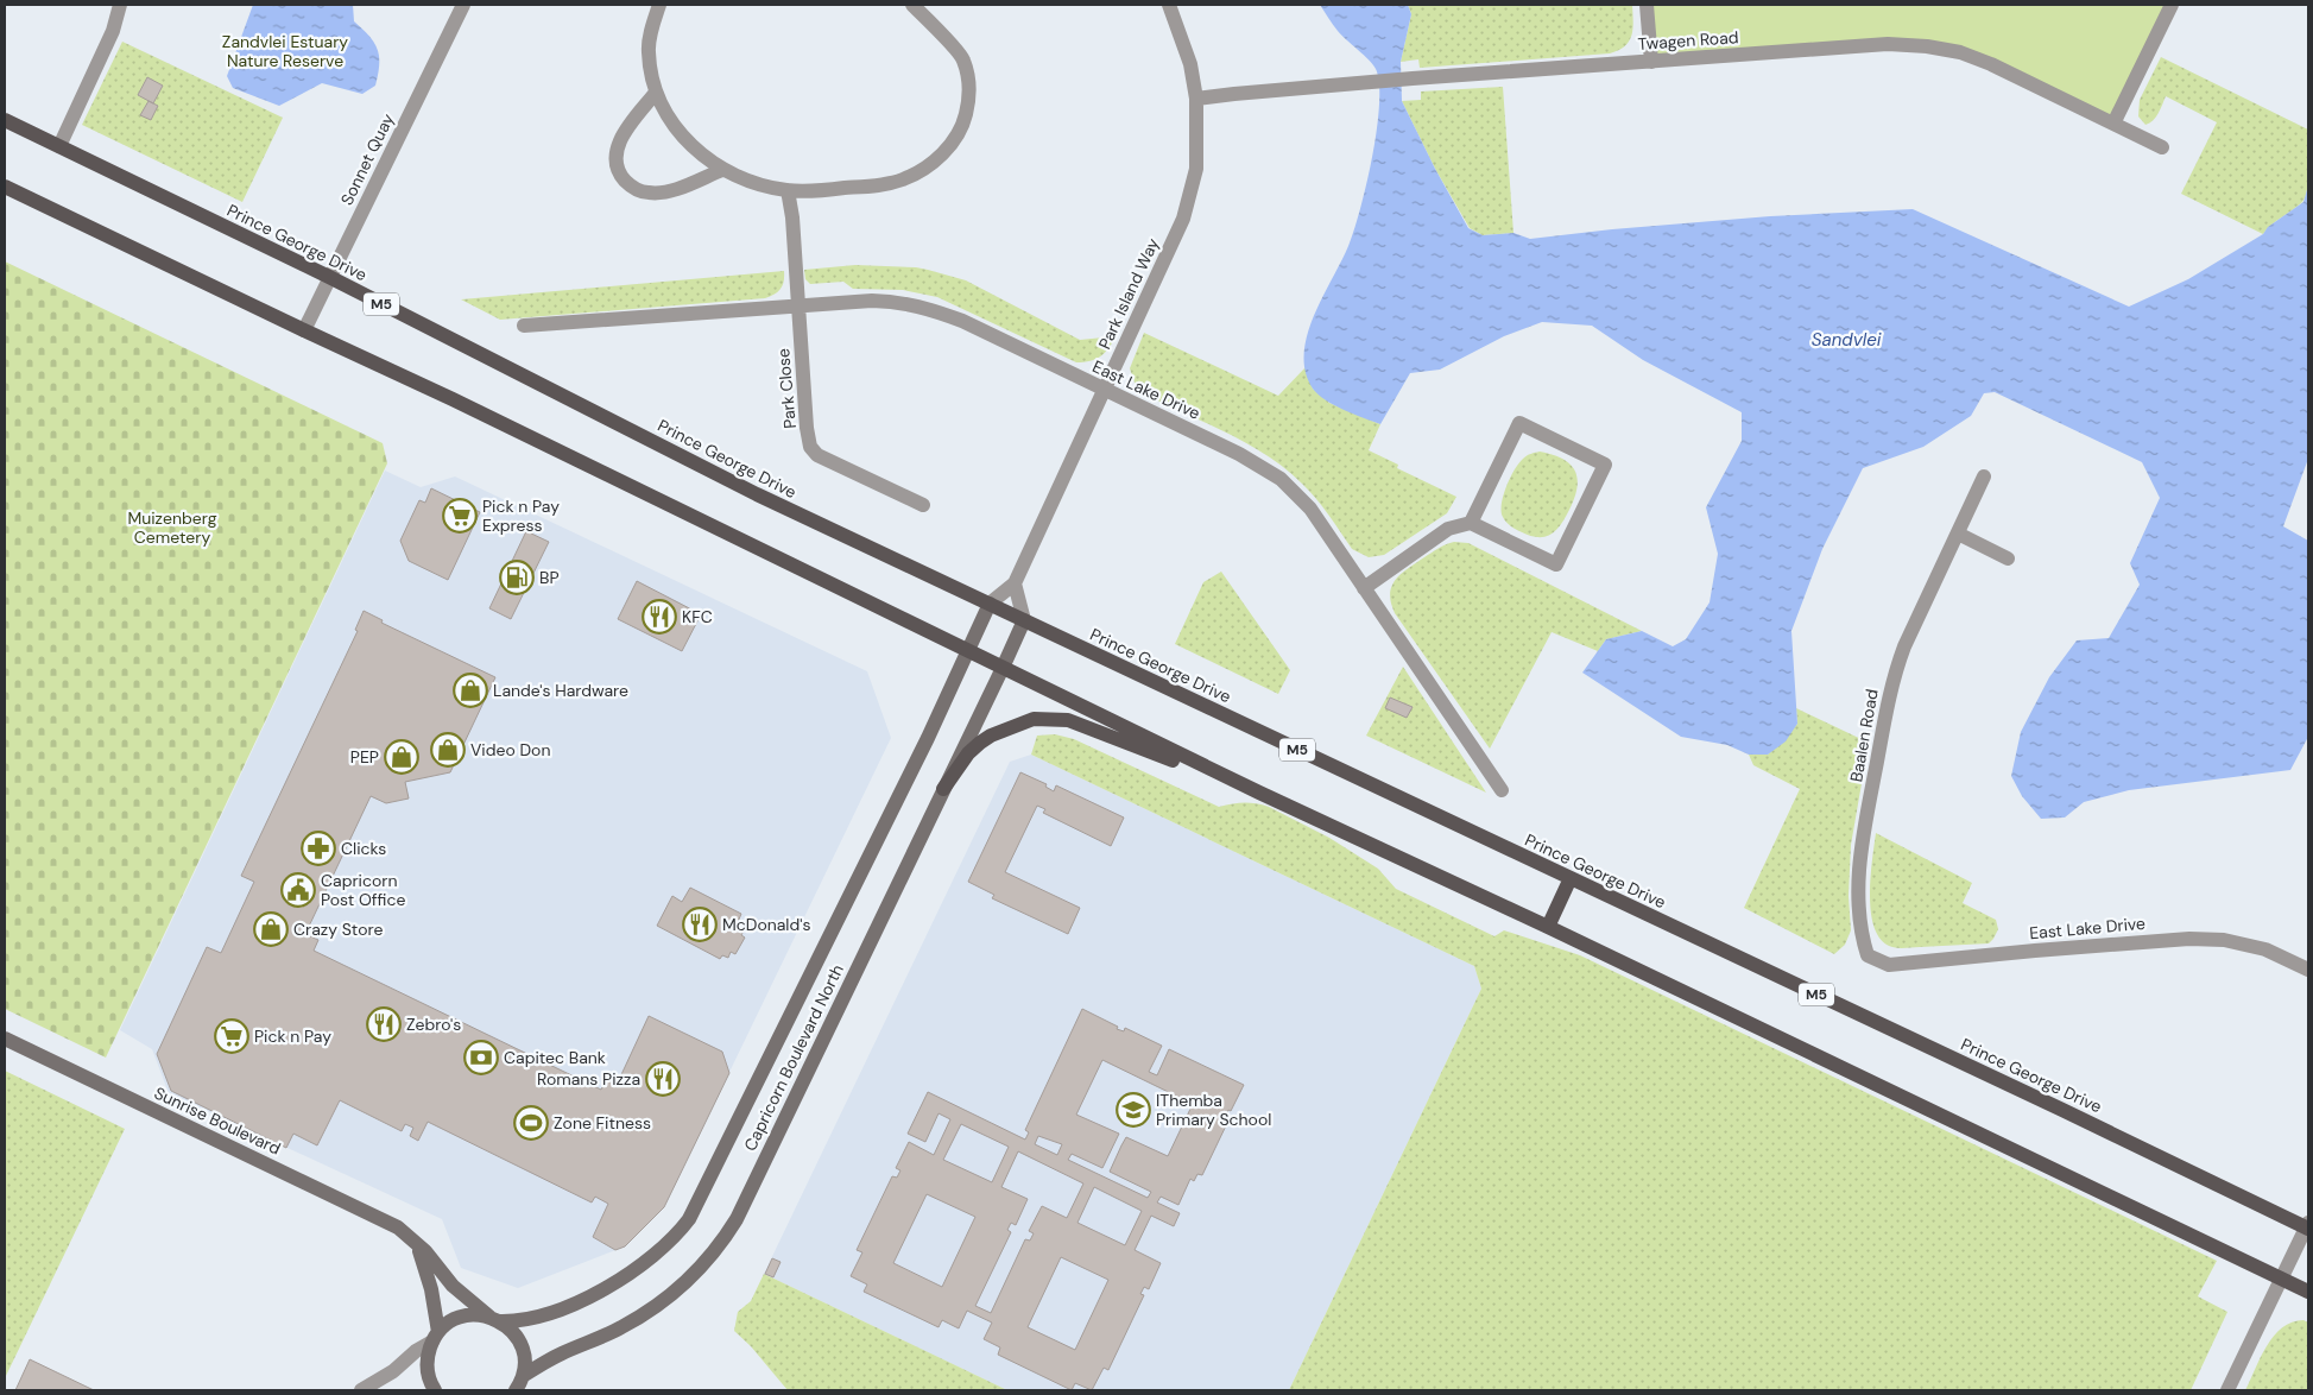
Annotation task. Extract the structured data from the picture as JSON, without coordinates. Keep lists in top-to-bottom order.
{
  "streets": {
    "main road": ["Prince George Drive", "M5"],
    "street": [
      "Twagen Road",
      "Sonnet Quay",
      "Park Island Way",
      "Park Close",
      "East Lake Drive",
      "Baalen Road",
      "Capricorn Boulevard North",
      "Sunrise Boulevard"
    ]
  },
  "crossings": [
    ["Twagen Road", "Park Island Way"],
    ["Sonnet Quay", "Prince George Drive"],
    ["Prince George Drive", "Park Island Way"],
    ["Prince George Drive", "Capricorn Boulevard North"],
    ["Park Island Way", "East Lake Drive"],
    ["Park Island Way", "Capricorn Boulevard North"],
    ["Park Close", "East Lake Drive"],
    ["East Lake Drive", "Baalen Road"],
    ["Capricorn Boulevard North", "Sunrise Boulevard"]
  ],
  "water": ["Sandvlei"],
  "parks": ["Zandvlei Estuary Nature Reserve", "Muizenberg Cemetery"],
  "places": {
    "supermarket": ["Pick n Pay Express", "Pick n Pay"],
    "fuel station": ["BP"],
    "restaurant": [
      "KFC",
      "McDonald's",
      "Zebro's",
      "Romans Pizza"
    ],
    "shop": [
      "Lande's Hardware",
      "Video Don",
      "PEP",
      "Crazy Store"
    ],
    "pharmacy": ["Clicks"],
    "public building": ["Capricorn Post Office"],
    "bank": ["Capitec Bank"],
    "school or university": ["IThemba Primary School"],
    "sports": ["Zone Fitness"]
  }
}
